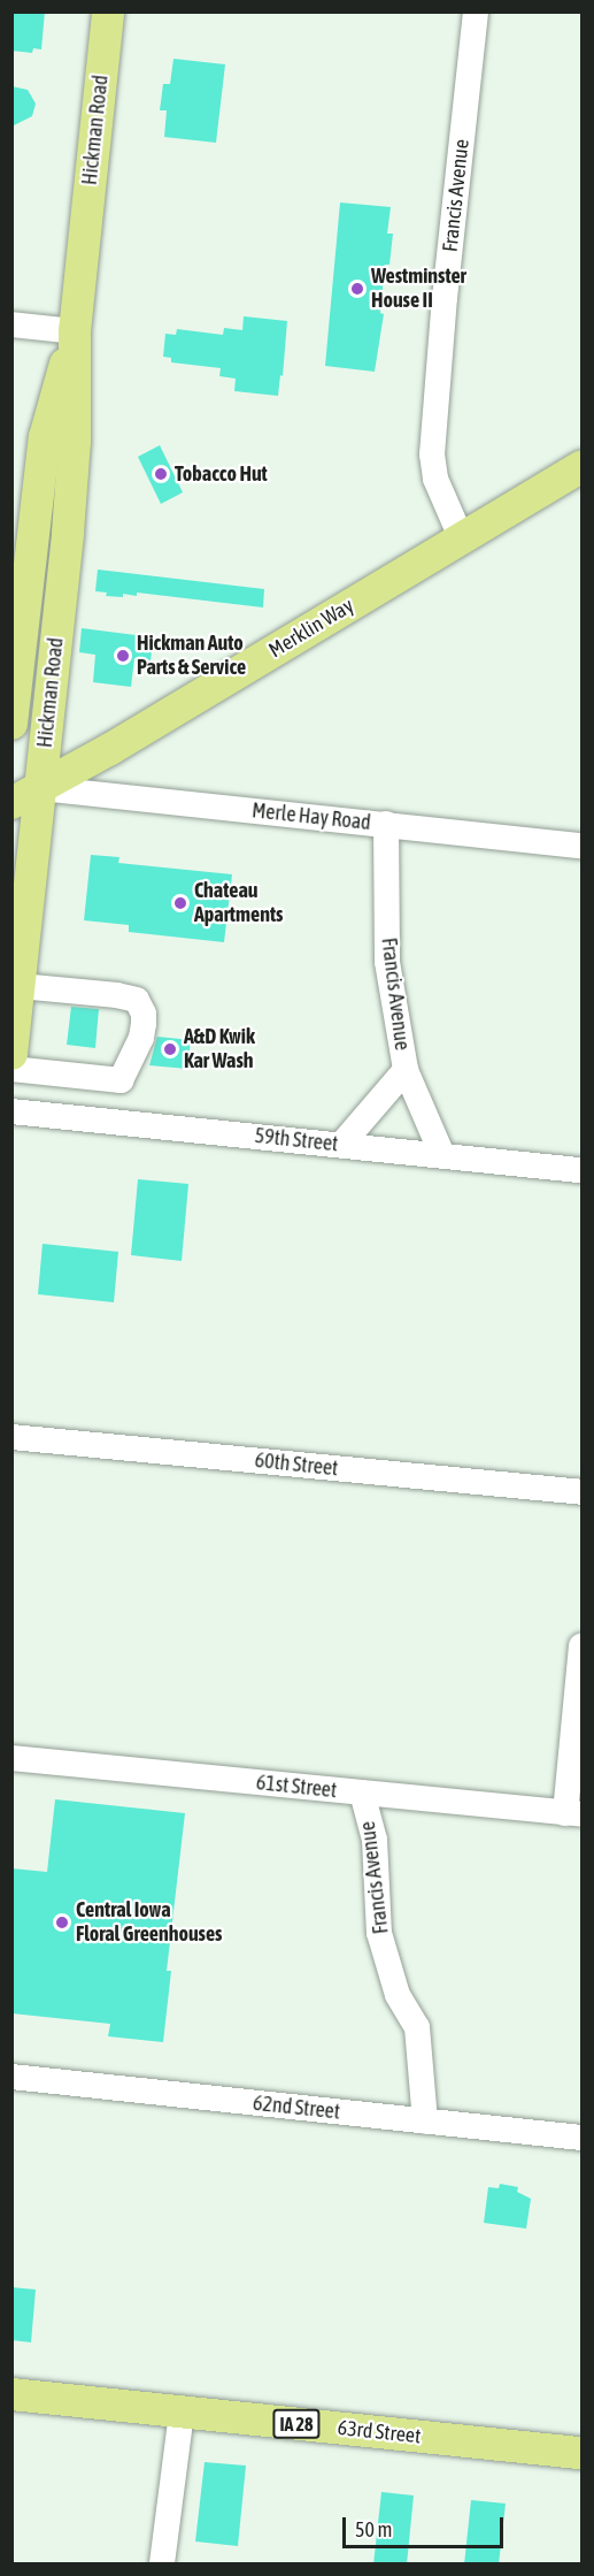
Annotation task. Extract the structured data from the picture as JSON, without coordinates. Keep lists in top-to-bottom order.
{
  "streets": {
    "main road": [
      "Hickman Road",
      "Merklin Way",
      "IA 28",
      "63rd Street"
    ],
    "street": [
      "Francis Avenue",
      "Merle Hay Road",
      "59th Street",
      "60th Street",
      "61st Street",
      "62nd Street"
    ]
  },
  "crossings": [
    ["Hickman Road", "Merklin Way"],
    ["Hickman Road", "Merle Hay Road"],
    ["Francis Avenue", "Merklin Way"],
    ["Francis Avenue", "Merle Hay Road"],
    ["Francis Avenue", "59th Street"],
    ["Francis Avenue", "61st Street"],
    ["Francis Avenue", "62nd Street"],
    ["Merklin Way", "Merle Hay Road"]
  ],
  "places": [
    "Westminster House II",
    "Tobacco Hut",
    "Hickman Auto Parts & Service",
    "Chateau Apartments",
    "A&D Kwik Kar Wash",
    "Central Iowa Floral Greenhouses"
  ],
  "scale_bar": "50 m"
}
